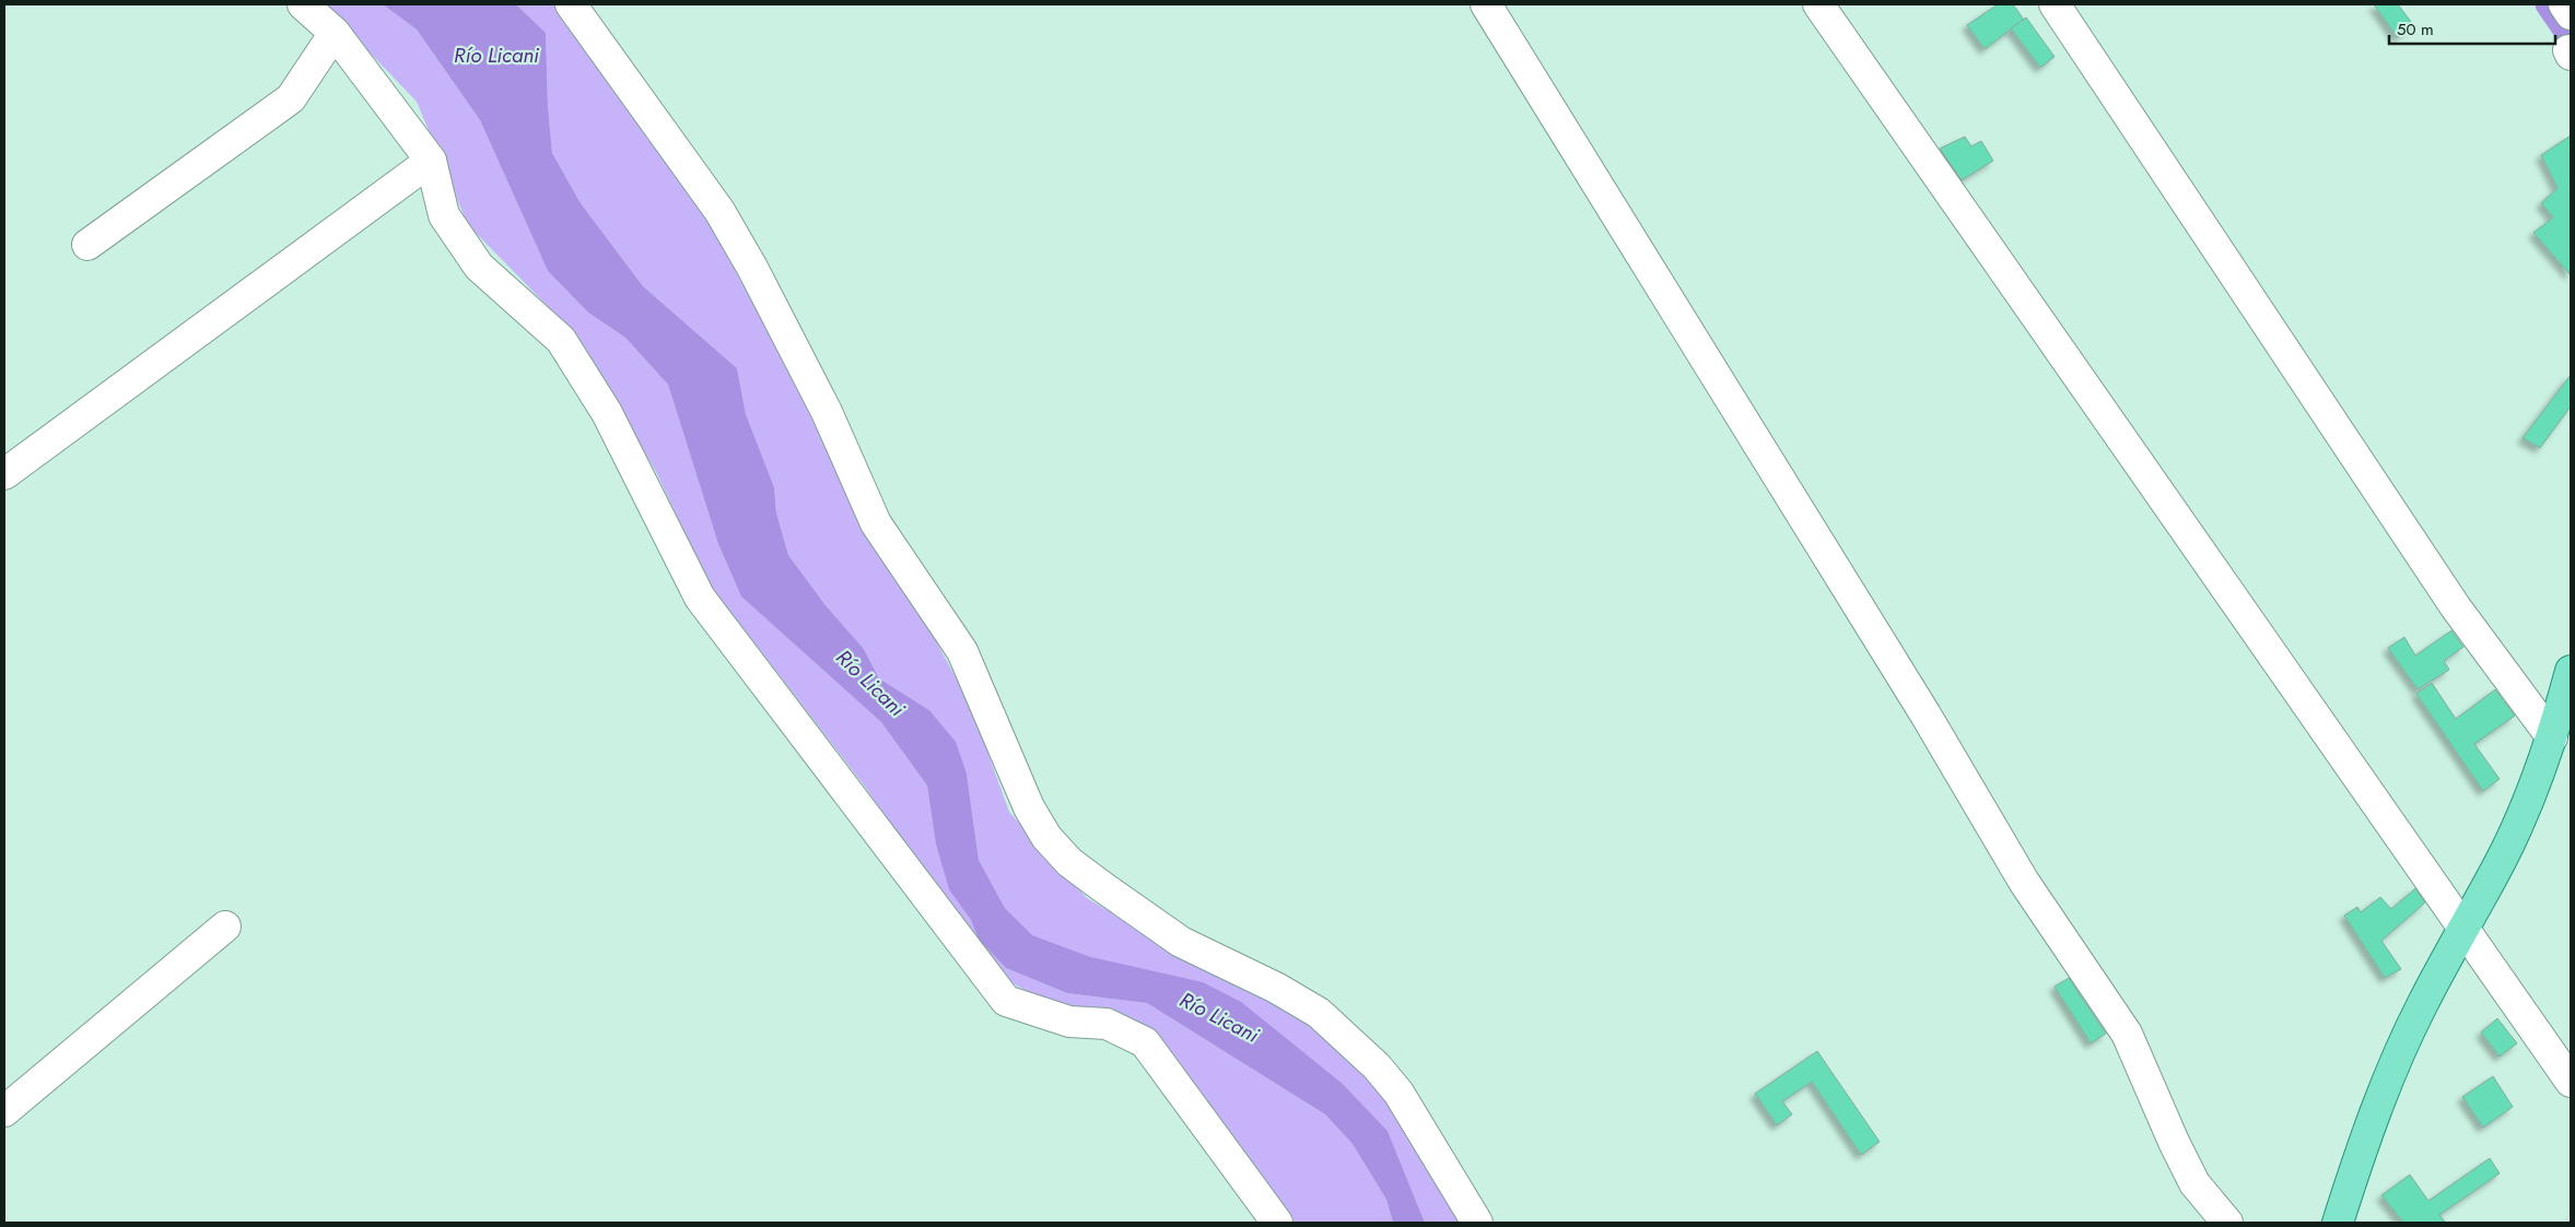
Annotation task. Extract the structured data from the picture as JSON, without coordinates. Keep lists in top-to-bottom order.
{
  "water": ["Río Licani"],
  "scale_bar": "50 m"
}
